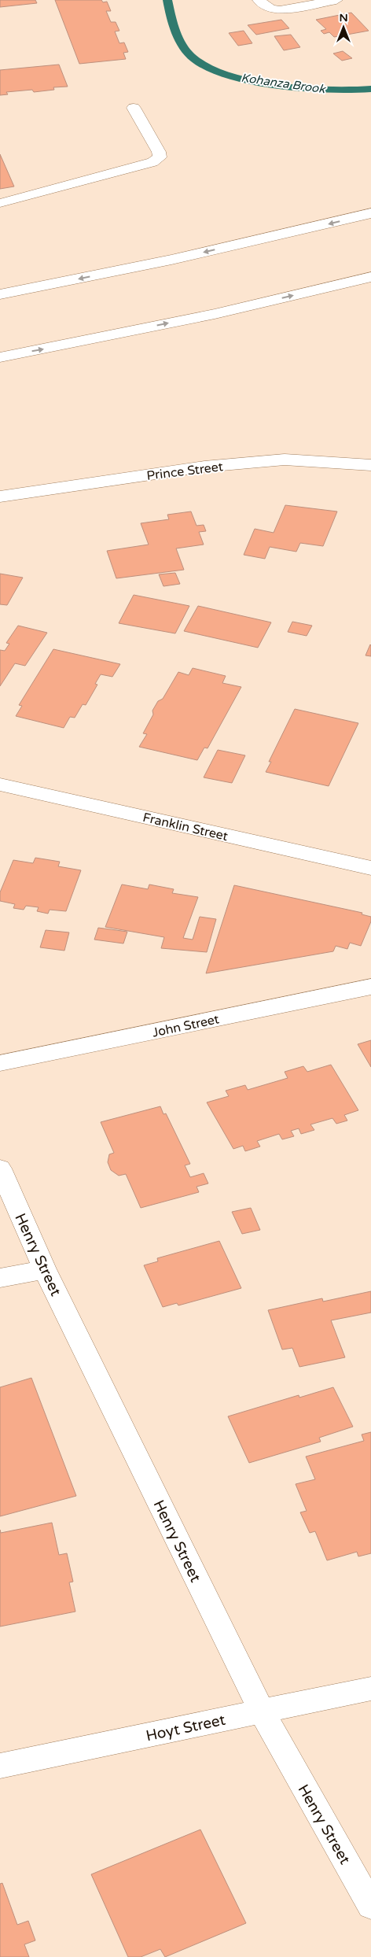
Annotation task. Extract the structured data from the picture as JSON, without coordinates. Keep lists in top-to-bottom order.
{
  "streets": {
    "main road": [
      "Prince Street",
      "Franklin Street",
      "John Street",
      "Henry Street",
      "Hoyt Street"
    ]
  },
  "crossings": [
    ["Henry Street", "Hoyt Street"]
  ],
  "water": ["Kohanza Brook"],
  "north": "top"
}
